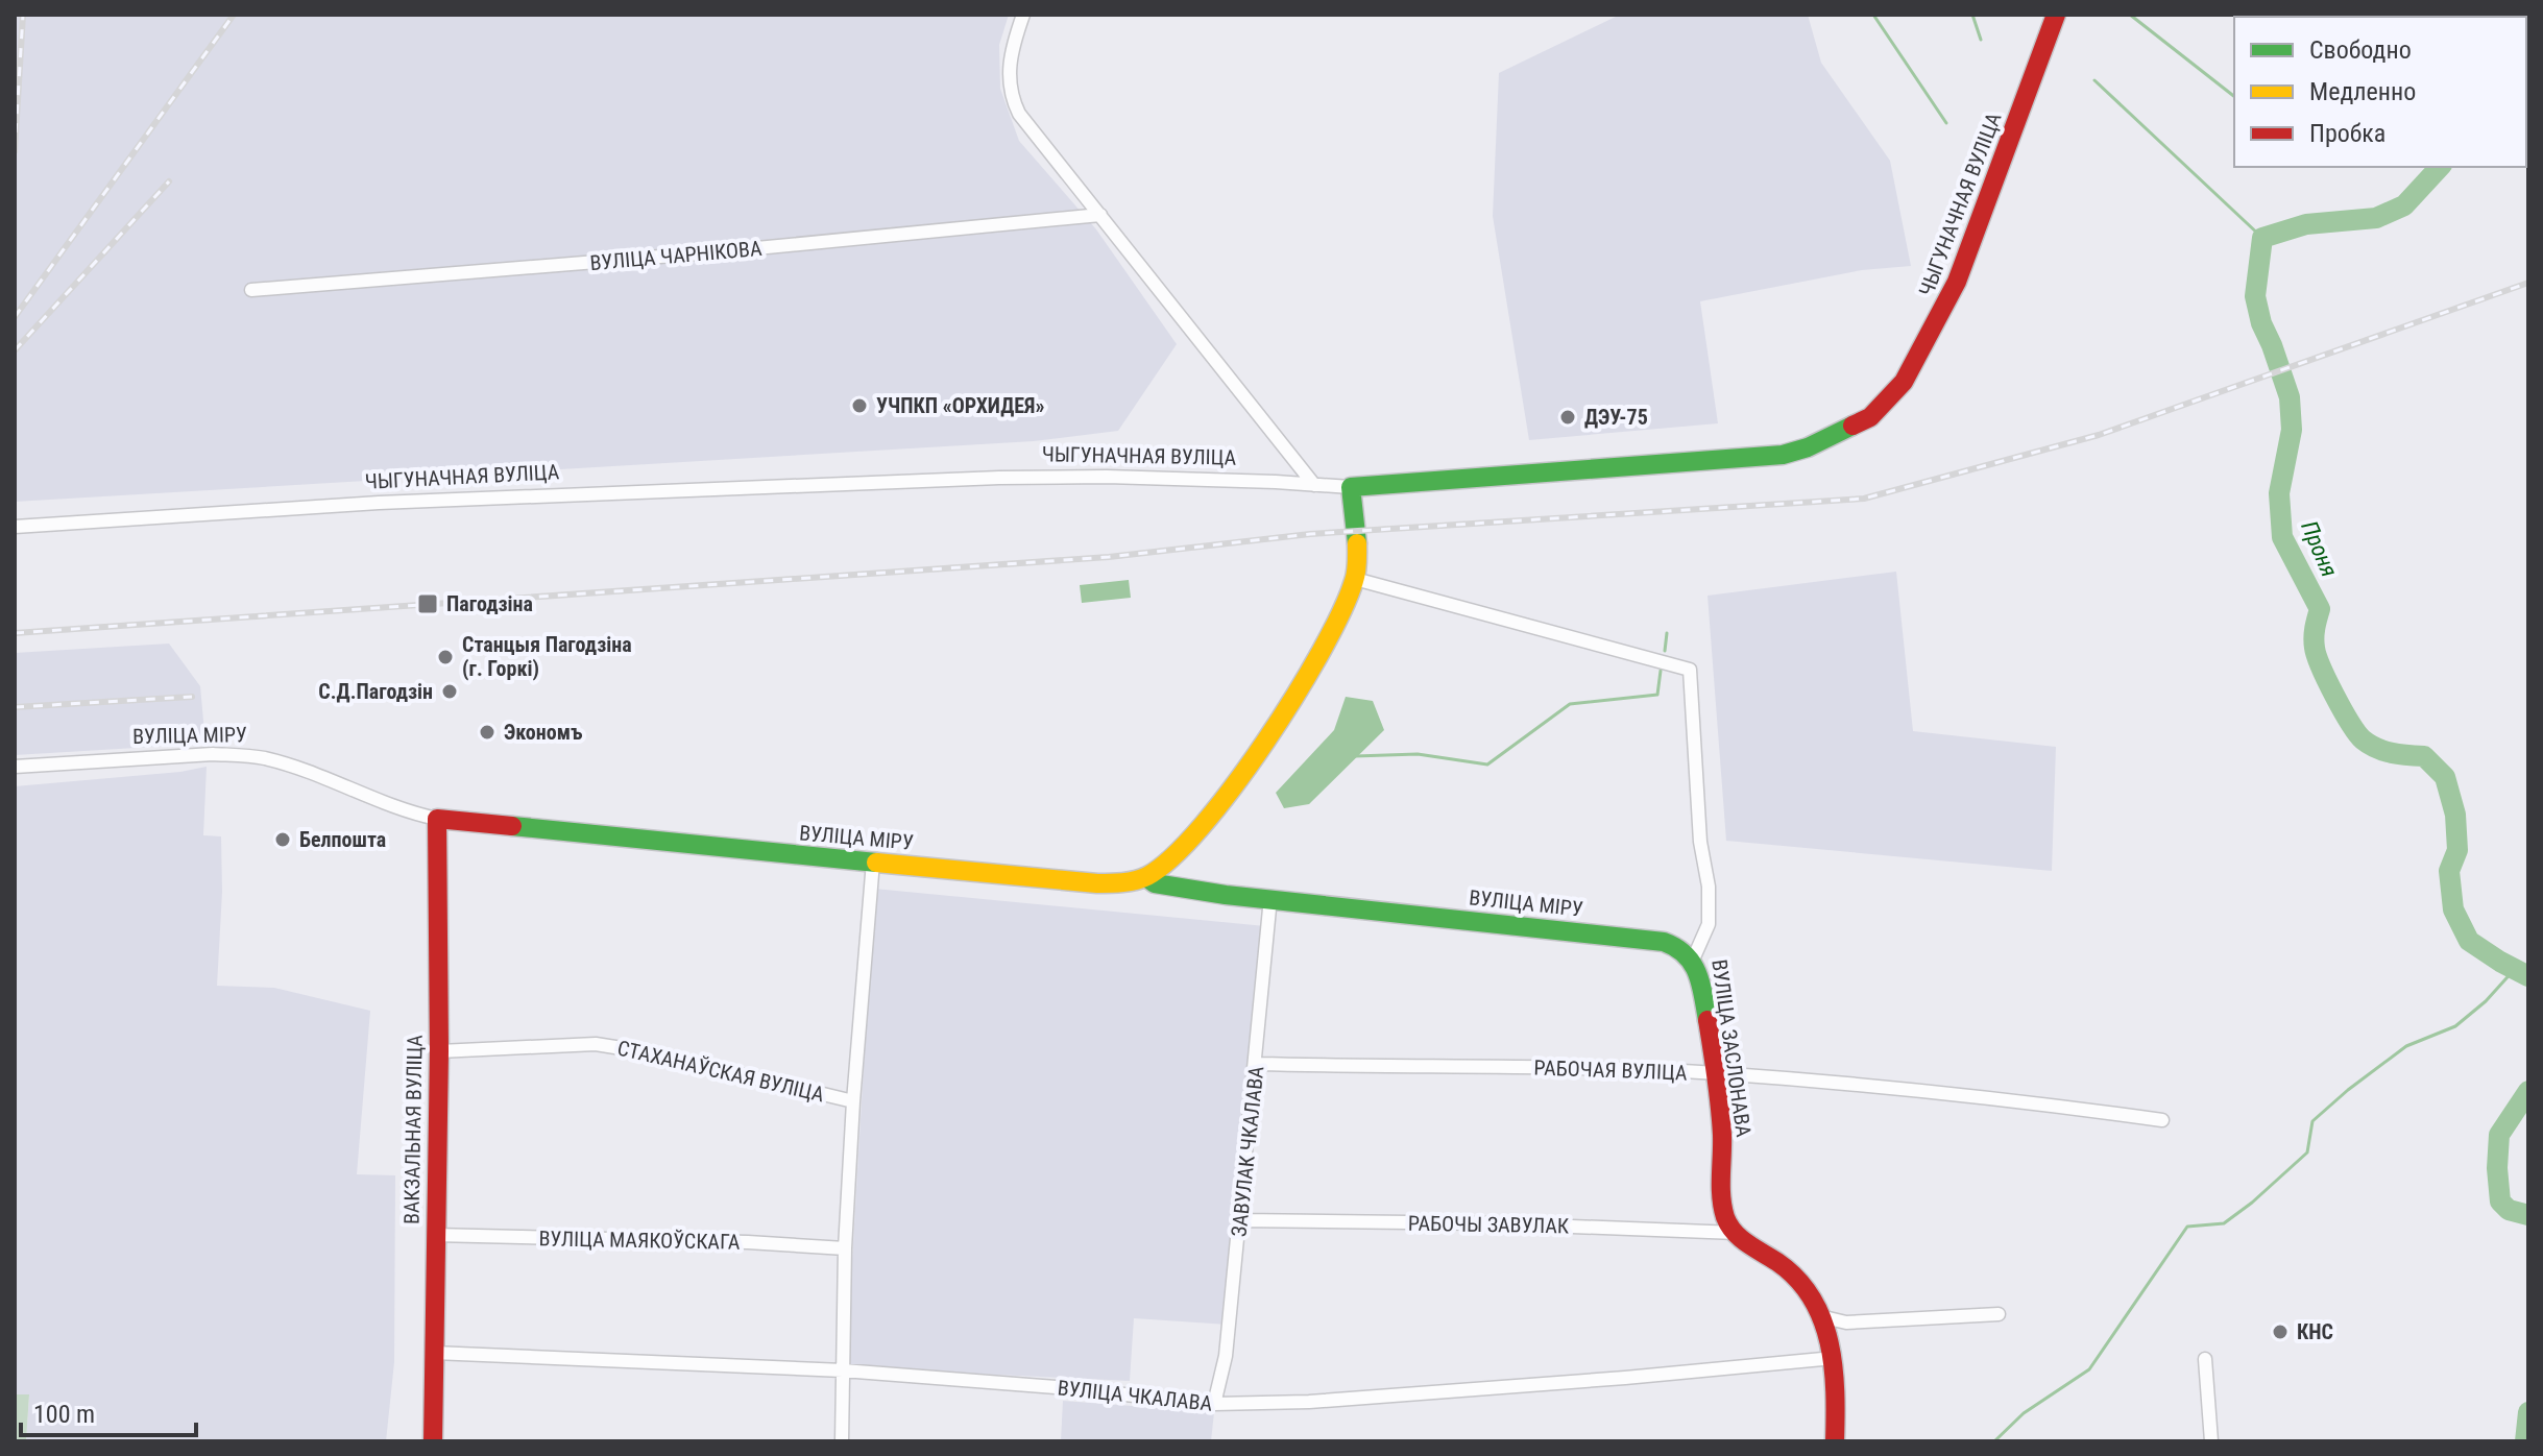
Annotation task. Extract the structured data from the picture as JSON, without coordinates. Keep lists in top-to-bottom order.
{
  "streets": {
    "street": [
      "ЧЫГУНАЧНАЯ ВУЛІЦА",
      "ВУЛІЦА ЧАРНІКОВА",
      "ВУЛІЦА МІРУ",
      "ВУЛІЦА ЗАСЛОНАВА",
      "РАБОЧАЯ ВУЛІЦА",
      "СТАХАНАЎСКАЯ ВУЛІЦА",
      "ВАКЗАЛЬНАЯ ВУЛІЦА",
      "ЗАВУЛАК ЧКАЛАВА",
      "РАБОЧЫ ЗАВУЛАК",
      "ВУЛІЦА МАЯКОЎСКАГА",
      "ВУЛІЦА ЧКАЛАВА"
    ]
  },
  "crossings": [
    ["ВУЛІЦА МІРУ", "ВУЛІЦА ЗАСЛОНАВА"],
    ["ВУЛІЦА МІРУ", "СТАХАНАЎСКАЯ ВУЛІЦА"],
    ["ВУЛІЦА МІРУ", "ВАКЗАЛЬНАЯ ВУЛІЦА"],
    ["ВУЛІЦА МІРУ", "ЗАВУЛАК ЧКАЛАВА"],
    ["ВУЛІЦА ЗАСЛОНАВА", "РАБОЧАЯ ВУЛІЦА"],
    ["ВУЛІЦА ЗАСЛОНАВА", "РАБОЧЫ ЗАВУЛАК"],
    ["РАБОЧАЯ ВУЛІЦА", "ЗАВУЛАК ЧКАЛАВА"],
    ["СТАХАНАЎСКАЯ ВУЛІЦА", "ВАКЗАЛЬНАЯ ВУЛІЦА"],
    ["СТАХАНАЎСКАЯ ВУЛІЦА", "ВУЛІЦА МАЯКОЎСКАГА"],
    ["СТАХАНАЎСКАЯ ВУЛІЦА", "ВУЛІЦА ЧКАЛАВА"],
    ["ВАКЗАЛЬНАЯ ВУЛІЦА", "ВУЛІЦА МАЯКОЎСКАГА"],
    ["ВАКЗАЛЬНАЯ ВУЛІЦА", "ВУЛІЦА ЧКАЛАВА"],
    ["ЗАВУЛАК ЧКАЛАВА", "РАБОЧЫ ЗАВУЛАК"],
    ["ЗАВУЛАК ЧКАЛАВА", "ВУЛІЦА ЧКАЛАВА"]
  ],
  "water": ["Проня"],
  "places": {
    "other": [
      "УЧПКП «ОРХИДЕЯ»",
      "ДЭУ-75",
      "Станцыя Пагодзіна (г. Горкі)",
      "С.Д.Пагодзін",
      "Экономъ",
      "Белпошта",
      "КНС"
    ],
    "transit": ["Пагодзіна"]
  },
  "legend": ["Свободно", "Медленно", "Пробка"],
  "scale_bar": "100 m"
}
